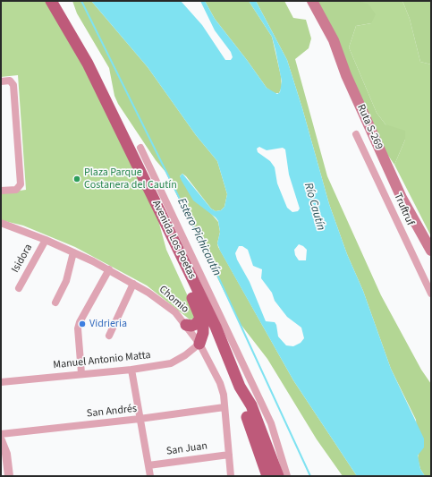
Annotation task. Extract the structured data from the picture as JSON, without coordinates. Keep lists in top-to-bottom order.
{
  "streets": {
    "main road": ["Ruta S-269", "Avenida Los Poetas"],
    "street": [
      "Truftruf",
      "Isidora",
      "Chomio",
      "Manuel Antonio Matta",
      "San Andrés",
      "San Juan"
    ]
  },
  "crossings": [
    ["Isidora", "Chomio"],
    ["Chomio", "Manuel Antonio Matta"],
    ["Chomio", "San Andrés"],
    ["Chomio", "San Juan"]
  ],
  "water": ["Río Cautín", "Estero Pichicautín"],
  "places": ["Plaza Parque Costanera del Cautín", "Vidrieria"]
}
